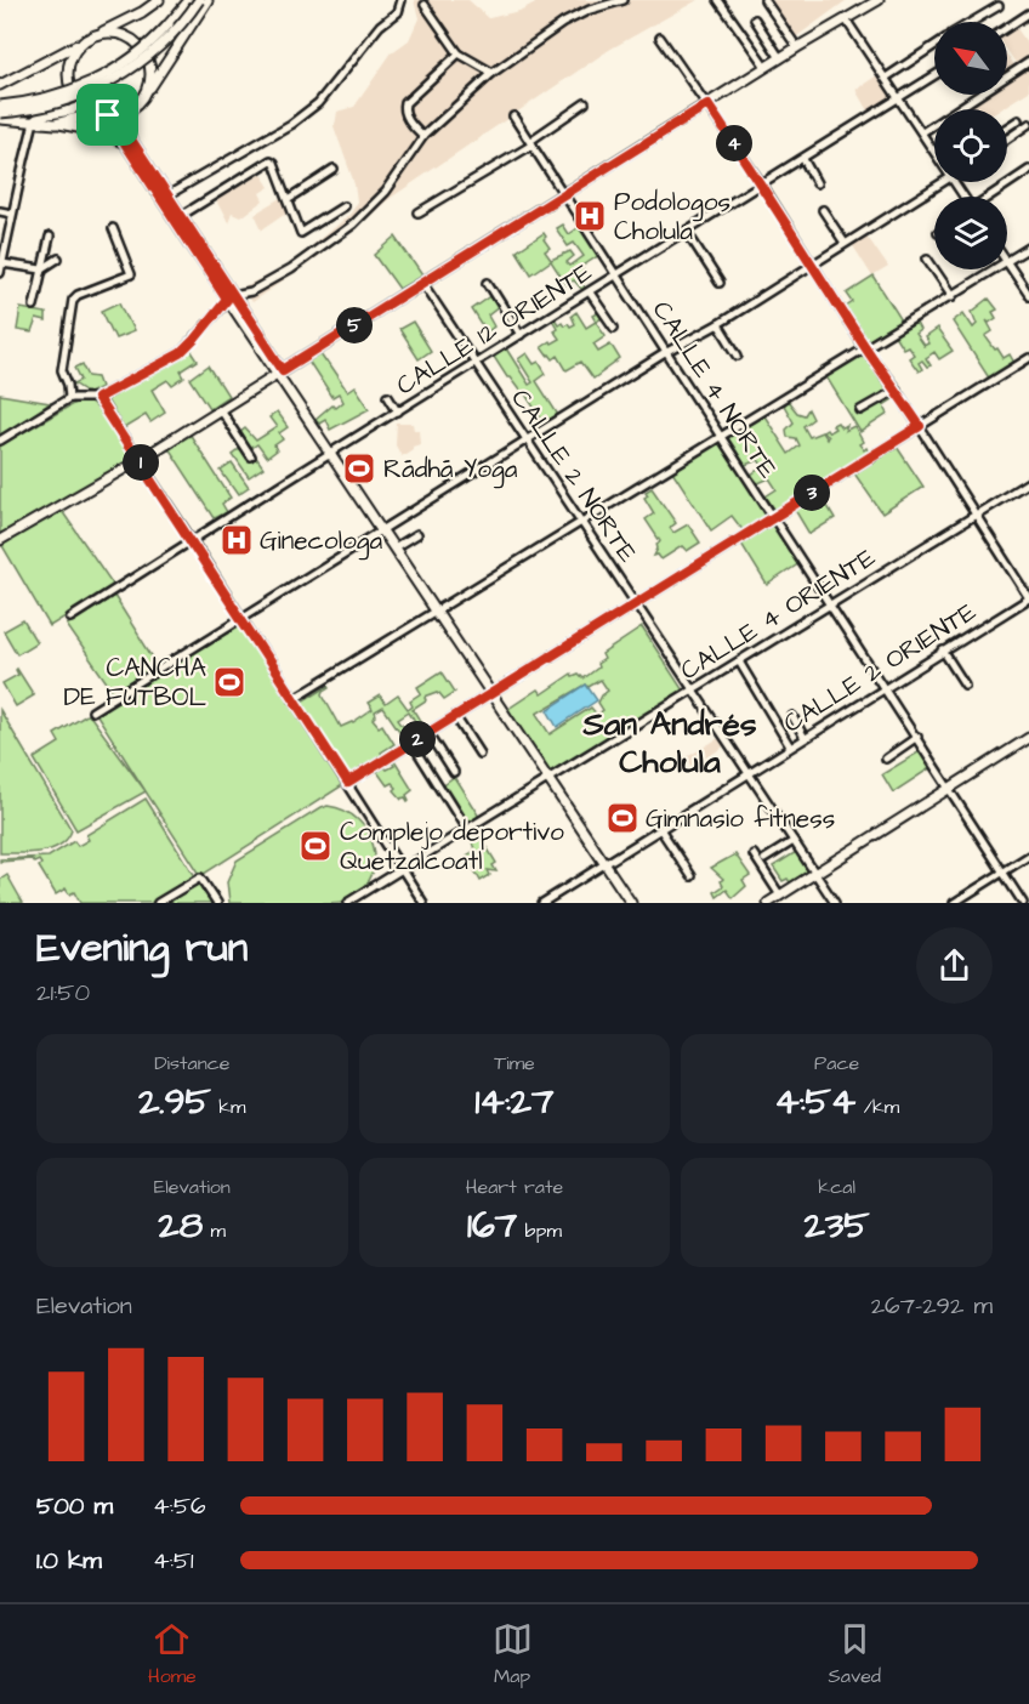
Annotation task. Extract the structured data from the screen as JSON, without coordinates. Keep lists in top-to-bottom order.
{
  "streets": {
    "street": [
      "CALLE 12 ORIENTE",
      "CALLE 4 NORTE",
      "CALLE 2 NORTE",
      "CALLE 4 ORIENTE",
      "CALLE 2 ORIENTE"
    ]
  },
  "crossings": [
    ["CALLE 12 ORIENTE", "CALLE 4 NORTE"],
    ["CALLE 12 ORIENTE", "CALLE 2 NORTE"],
    ["CALLE 4 NORTE", "CALLE 4 ORIENTE"],
    ["CALLE 4 NORTE", "CALLE 2 ORIENTE"],
    ["CALLE 2 NORTE", "CALLE 4 ORIENTE"],
    ["CALLE 2 NORTE", "CALLE 2 ORIENTE"]
  ],
  "districts": ["San Andrés Cholula"],
  "places": {
    "hospital": ["Podologos Cholula", "Ginecologa"],
    "sports": [
      "Rādhā Yoga",
      "CANCHA DE FUTBOL",
      "Gimnasio fitness",
      "Complejo deportivo Quetzalcoatl"
    ]
  },
  "north": "top left",
  "page": {
    "pins": [
      "4",
      "5",
      "1",
      "3",
      "2"
    ],
    "heading": ["Evening run", "21:50"],
    "stats": [
      ["Distance", "2.95 km"],
      ["Time", "14:27"],
      ["Pace", "4:54 /km"],
      ["Elevation", "28 m"],
      ["Heart rate", "167 bpm"],
      ["kcal", "235"]
    ],
    "chart": ["Elevation", "267–292 m"],
    "list": [
      {
        "name": "500 m",
        "note": "4:56"
      },
      {
        "name": "1.0 km",
        "note": "4:51"
      }
    ],
    "tabs": ["Home", "Map", "Saved"]
  }
}
